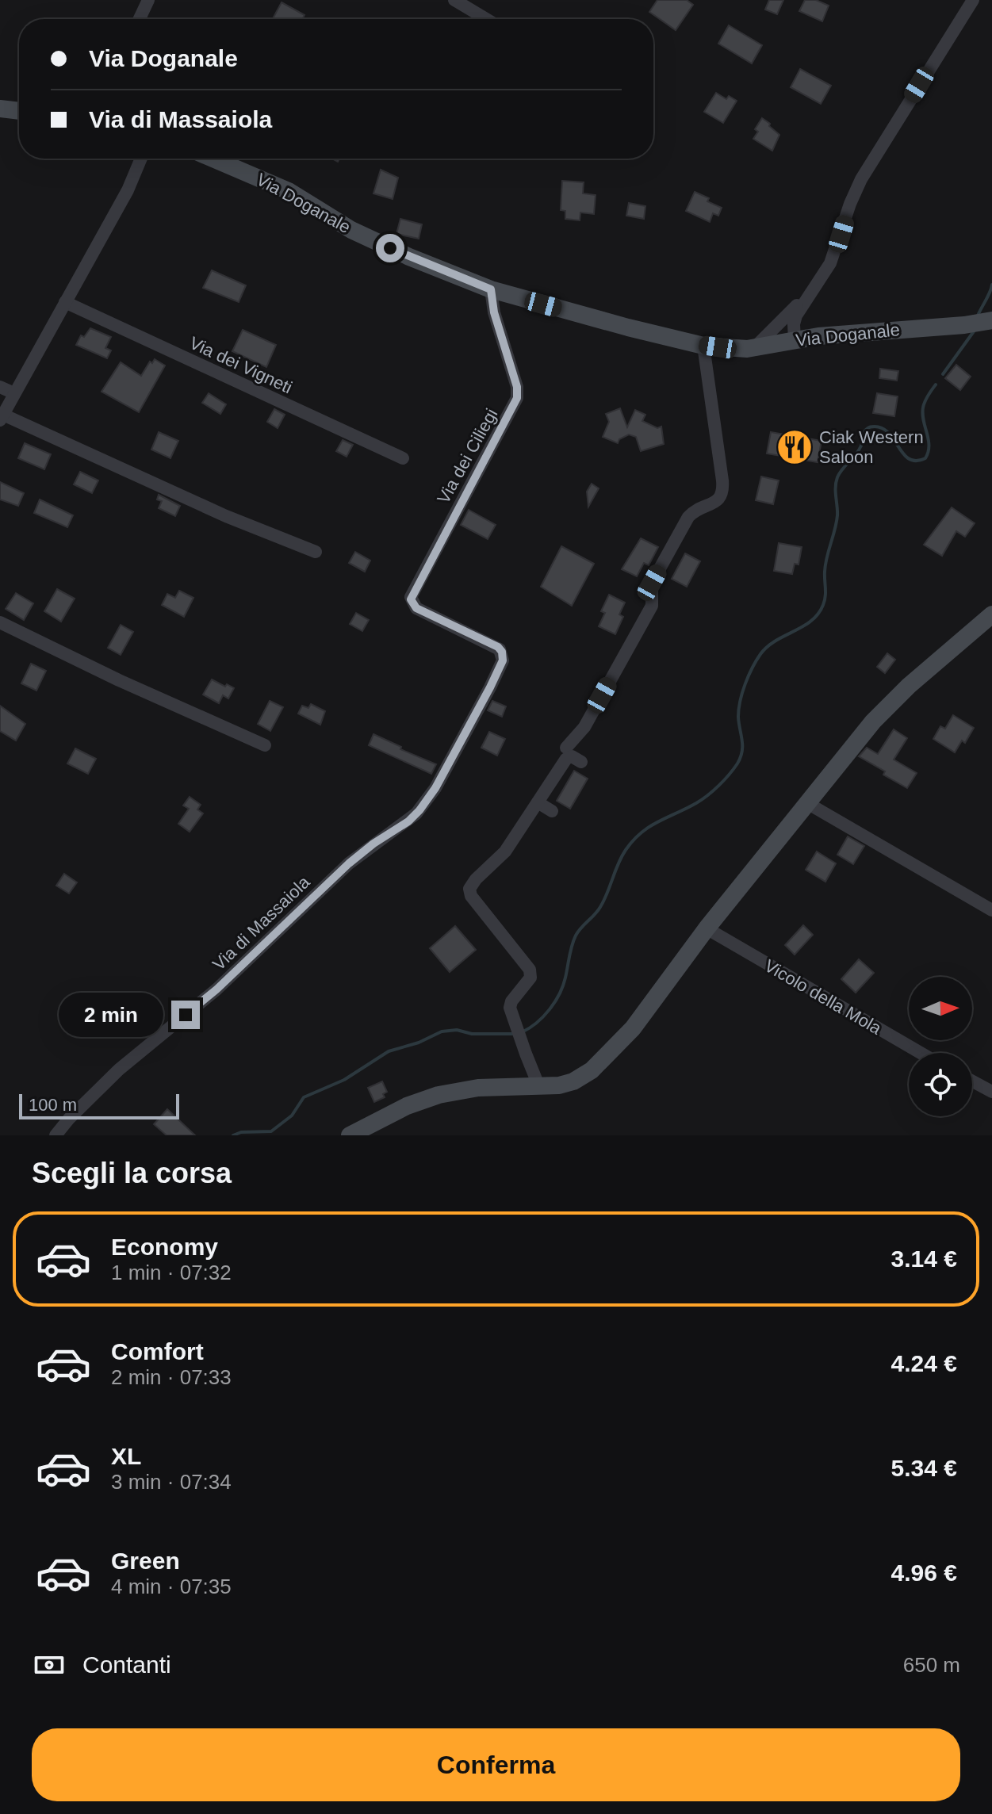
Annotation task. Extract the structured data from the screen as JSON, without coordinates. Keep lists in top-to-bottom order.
{
  "streets": {
    "main road": ["Via Doganale"],
    "street": [
      "Via dei Vigneti",
      "Via dei Ciliegi",
      "Via di Massaiola",
      "Vicolo della Mola"
    ]
  },
  "crossings": [
    ["Via Doganale", "Via dei Ciliegi"],
    ["Via dei Ciliegi", "Via di Massaiola"]
  ],
  "places": {
    "restaurant": ["Ciak Western Saloon"]
  },
  "scale_bar": "100 m",
  "north": "right",
  "page": {
    "banner": ["Via Doganale", "Via di Massaiola"],
    "bubble": "2 min",
    "scale": "100 m",
    "heading": "Scegli la corsa",
    "list": [
      {
        "name": "Economy",
        "note": "1 min · 07:32",
        "value": "3.14 €"
      },
      {
        "name": "Comfort",
        "note": "2 min · 07:33",
        "value": "4.24 €"
      },
      {
        "name": "XL",
        "note": "3 min · 07:34",
        "value": "5.34 €"
      },
      {
        "name": "Green",
        "note": "4 min · 07:35",
        "value": "4.96 €"
      }
    ],
    "pay": ["Contanti", "650 m"],
    "buttons": "Conferma"
  }
}
